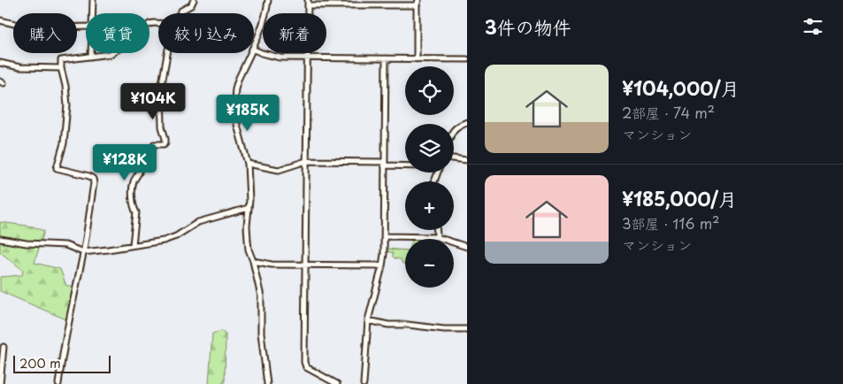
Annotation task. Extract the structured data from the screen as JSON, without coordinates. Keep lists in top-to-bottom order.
{
  "scale_bar": "200 m",
  "page": {
    "heading": "3件の物件",
    "chip": [
      "購入",
      "賃貸",
      "絞り込み",
      "新着"
    ],
    "list": [
      {
        "name": "¥104,000/月",
        "note": "2部屋 · 74 m² · マンション"
      },
      {
        "name": "¥185,000/月",
        "note": "3部屋 · 116 m² · マンション"
      }
    ],
    "map_buttons": ["+", "−"],
    "price": ["¥104K", "¥185K", "¥128K"],
    "scale": "200 m"
  }
}
